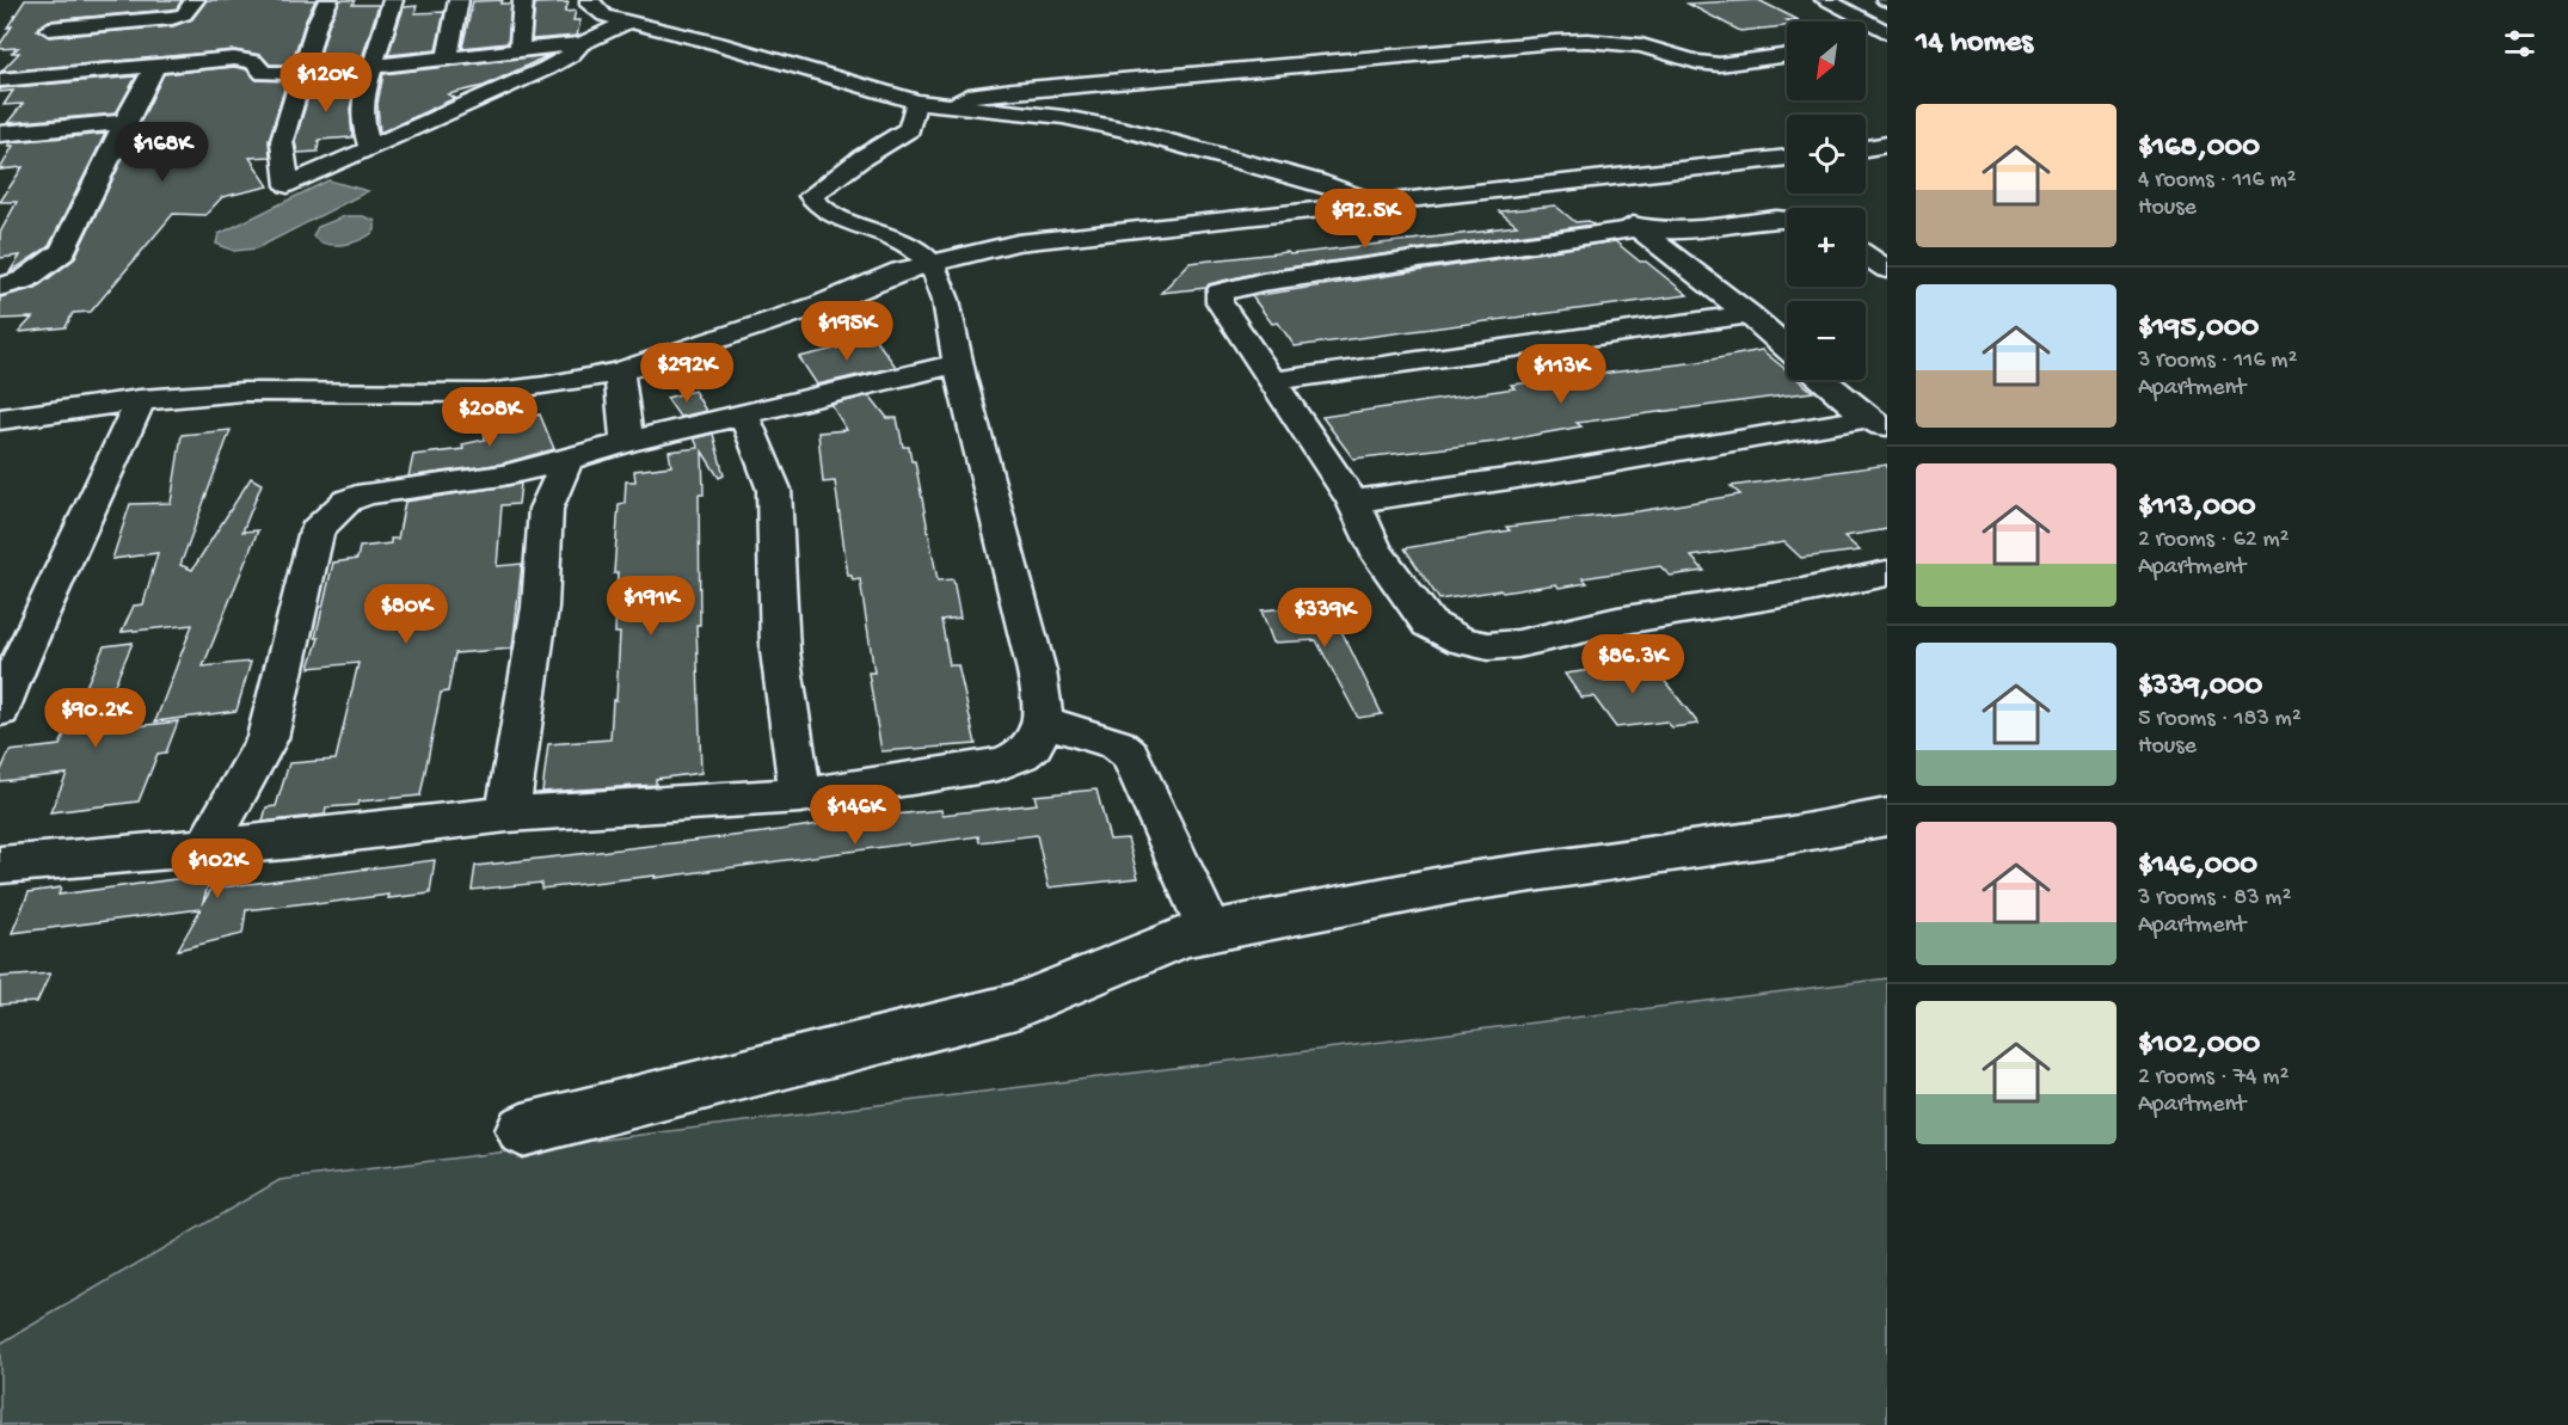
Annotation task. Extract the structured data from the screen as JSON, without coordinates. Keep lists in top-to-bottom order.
{
  "north": "bottom left",
  "page": {
    "heading": "14 homes",
    "map_buttons": ["+", "−"],
    "price": [
      "$120K",
      "$168K",
      "$92.5K",
      "$195K",
      "$292K",
      "$113K",
      "$208K",
      "$191K",
      "$80K",
      "$339K",
      "$86.3K",
      "$90.2K",
      "$146K",
      "$102K"
    ],
    "list": [
      {
        "name": "$168,000",
        "note": "4 rooms · 116 m² · House"
      },
      {
        "name": "$195,000",
        "note": "3 rooms · 116 m² · Apartment"
      },
      {
        "name": "$113,000",
        "note": "2 rooms · 62 m² · Apartment"
      },
      {
        "name": "$339,000",
        "note": "5 rooms · 183 m² · House"
      },
      {
        "name": "$146,000",
        "note": "3 rooms · 83 m² · Apartment"
      },
      {
        "name": "$102,000",
        "note": "2 rooms · 74 m² · Apartment"
      }
    ]
  }
}
